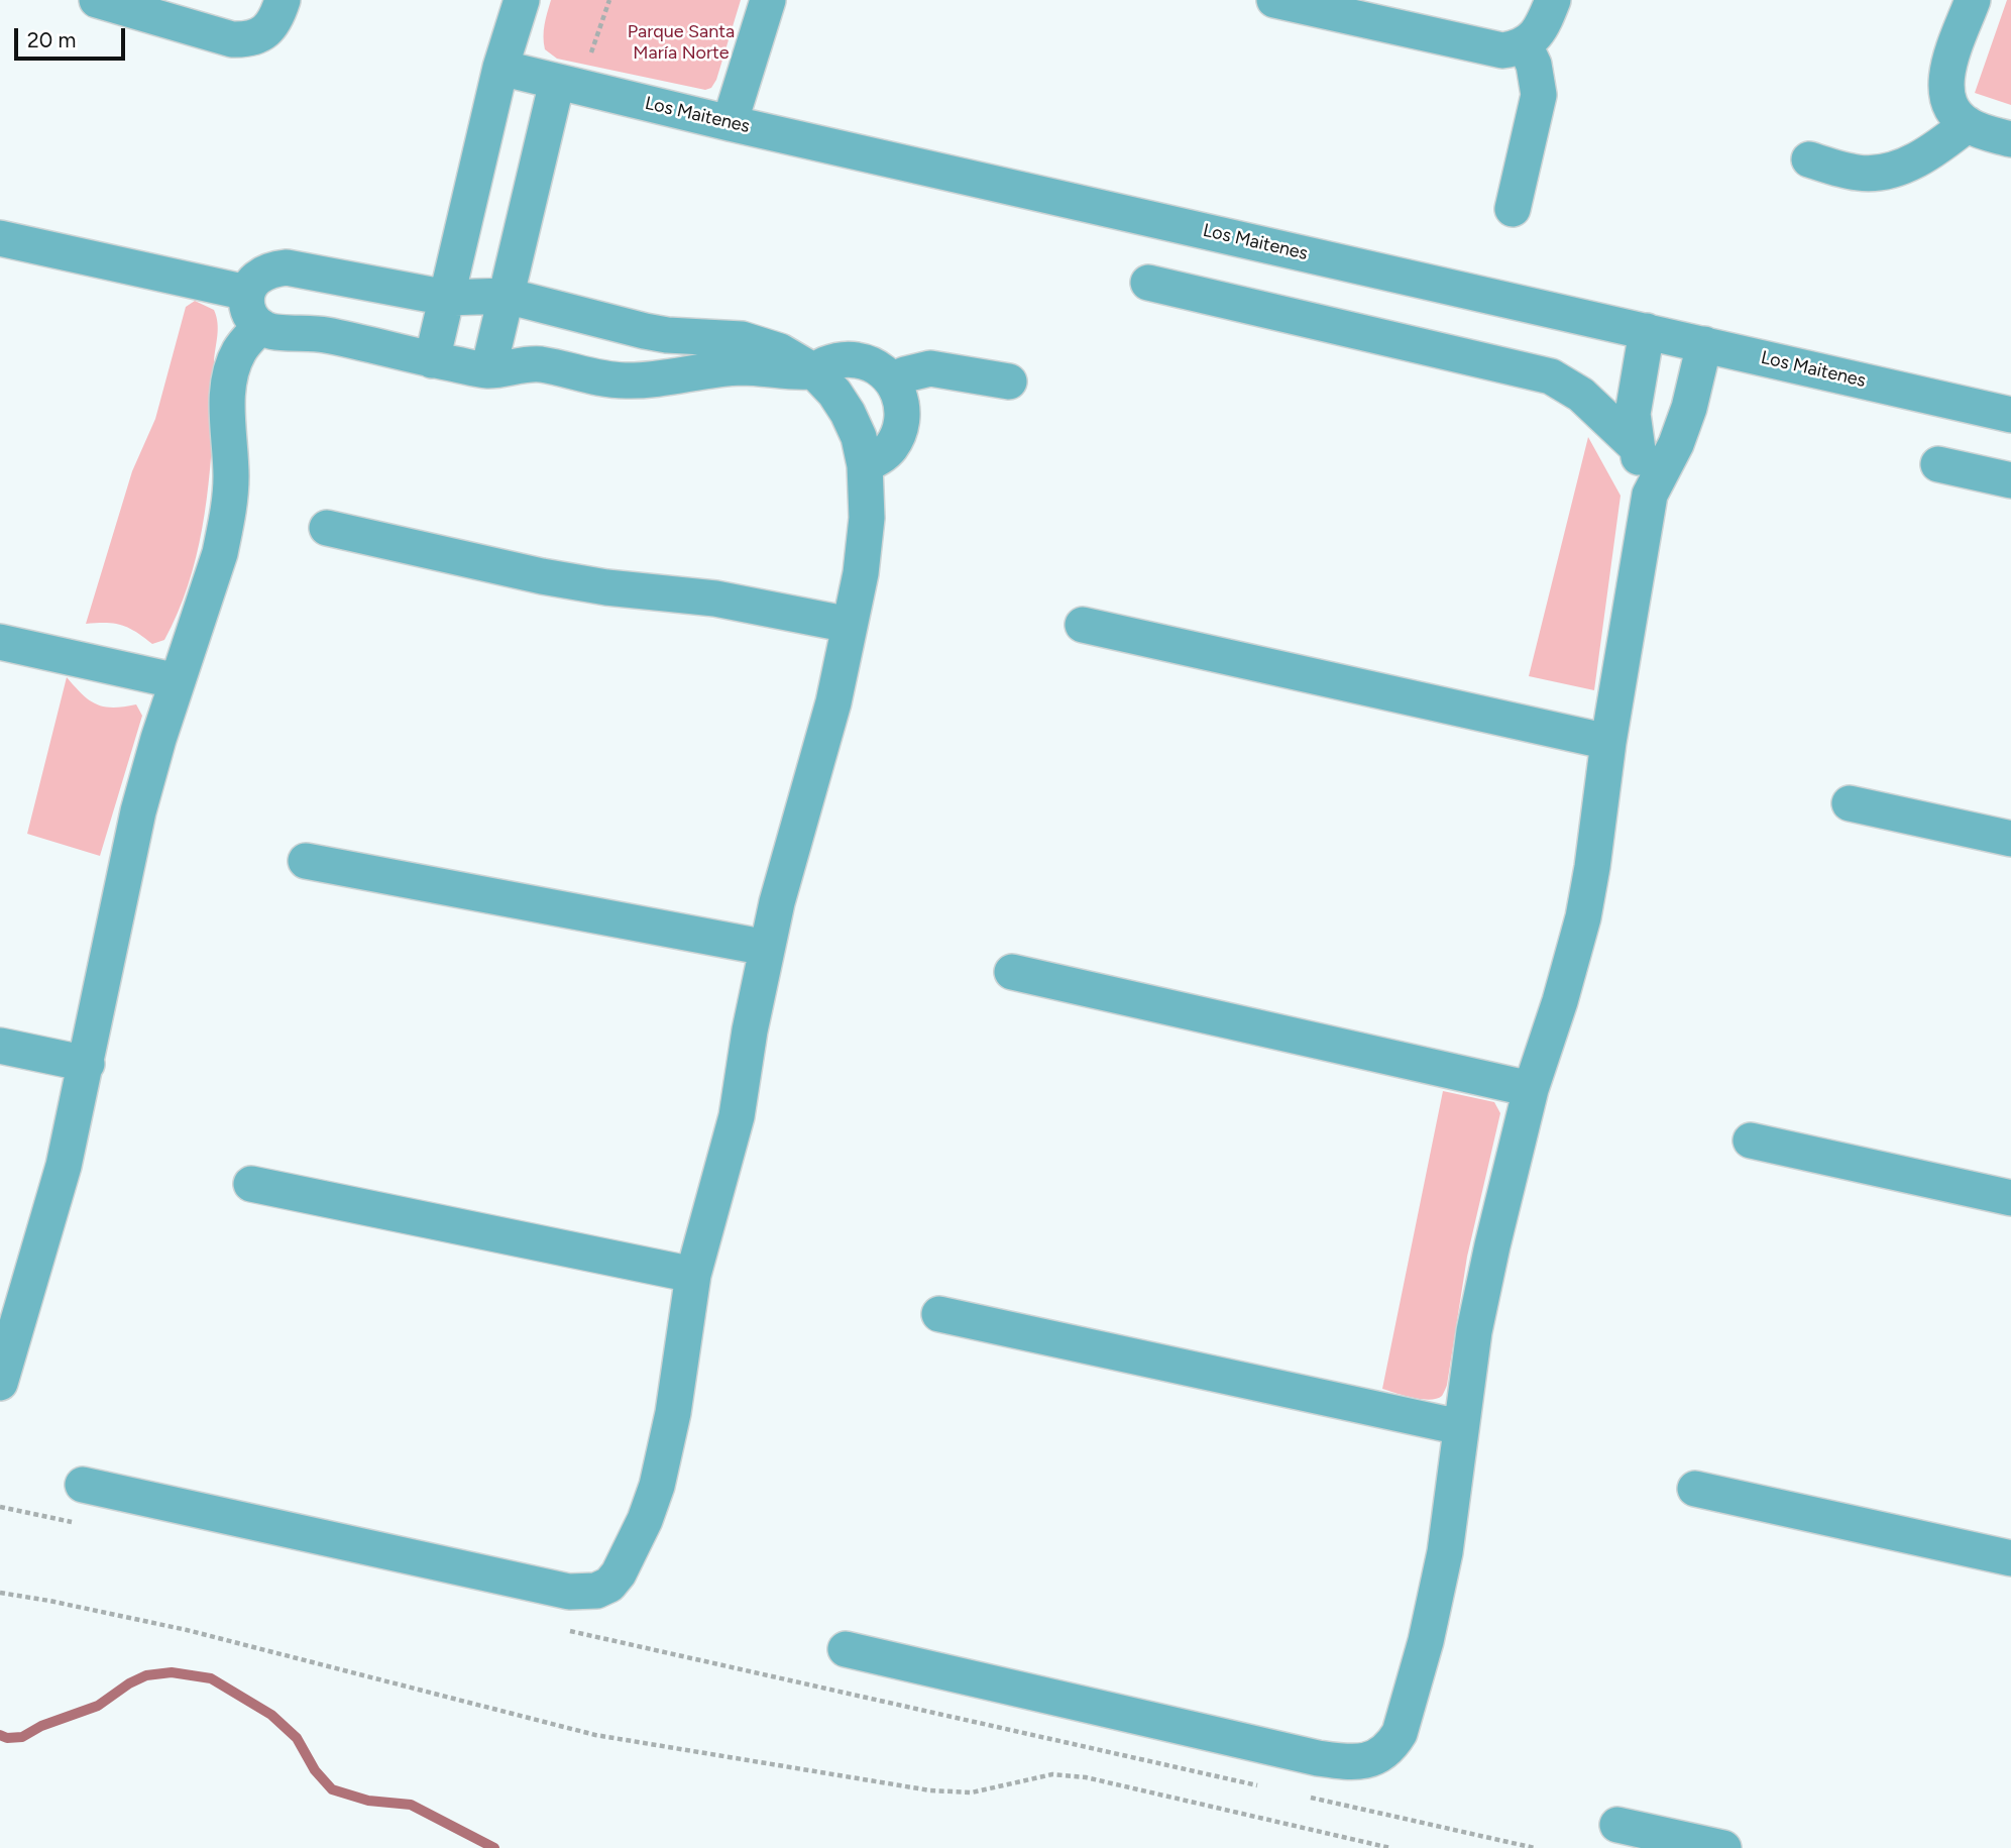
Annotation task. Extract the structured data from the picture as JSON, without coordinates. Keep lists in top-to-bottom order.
{
  "streets": {
    "street": ["Los Maitenes"]
  },
  "parks": ["Parque Santa María Norte"],
  "scale_bar": "20 m"
}
